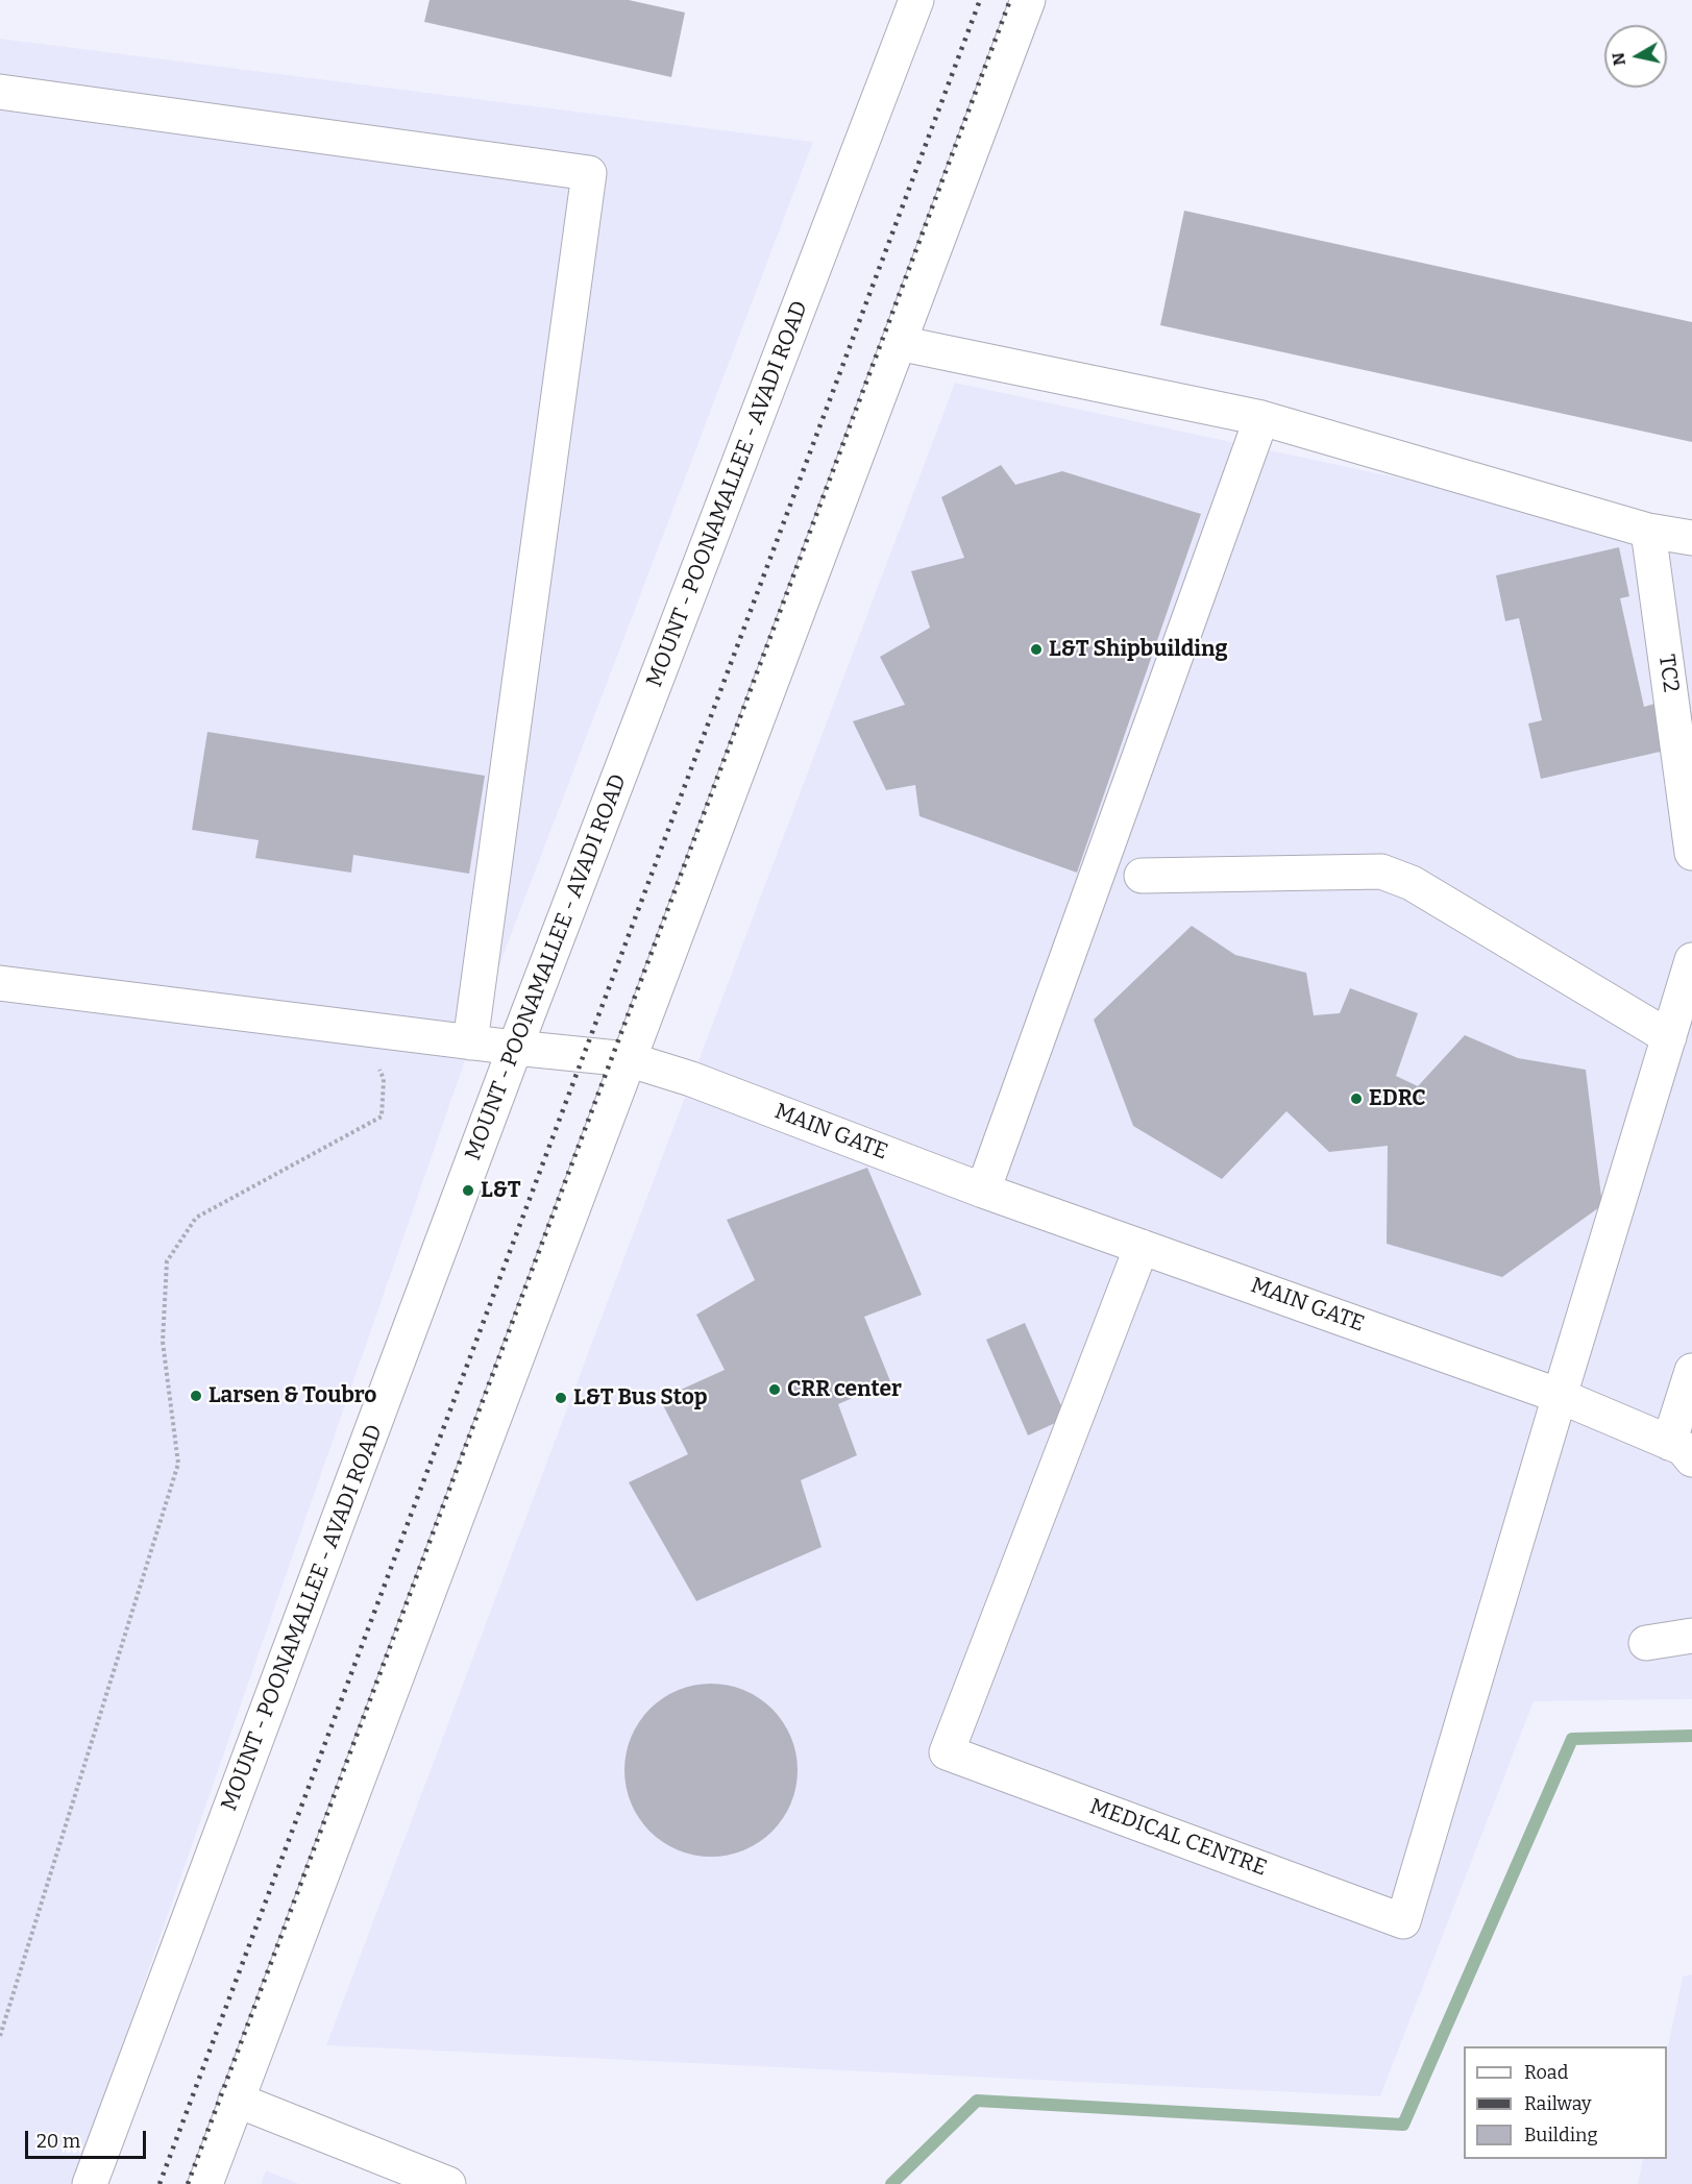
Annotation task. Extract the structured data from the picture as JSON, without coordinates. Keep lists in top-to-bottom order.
{
  "streets": {
    "main road": [
      "MOUNT - POONAMALLEE - AVADI ROAD",
      "TC2",
      "MAIN GATE",
      "MEDICAL CENTRE"
    ]
  },
  "crossings": [
    ["MOUNT - POONAMALLEE - AVADI ROAD", "MAIN GATE"],
    ["MAIN GATE", "MEDICAL CENTRE"]
  ],
  "places": [
    "L&T Shipbuilding",
    "EDRC",
    "L&T",
    "CRR center",
    "Larsen & Toubro",
    "L&T Bus Stop"
  ],
  "legend": ["Road", "Railway", "Building"],
  "scale_bar": "20 m",
  "north": "left"
}
